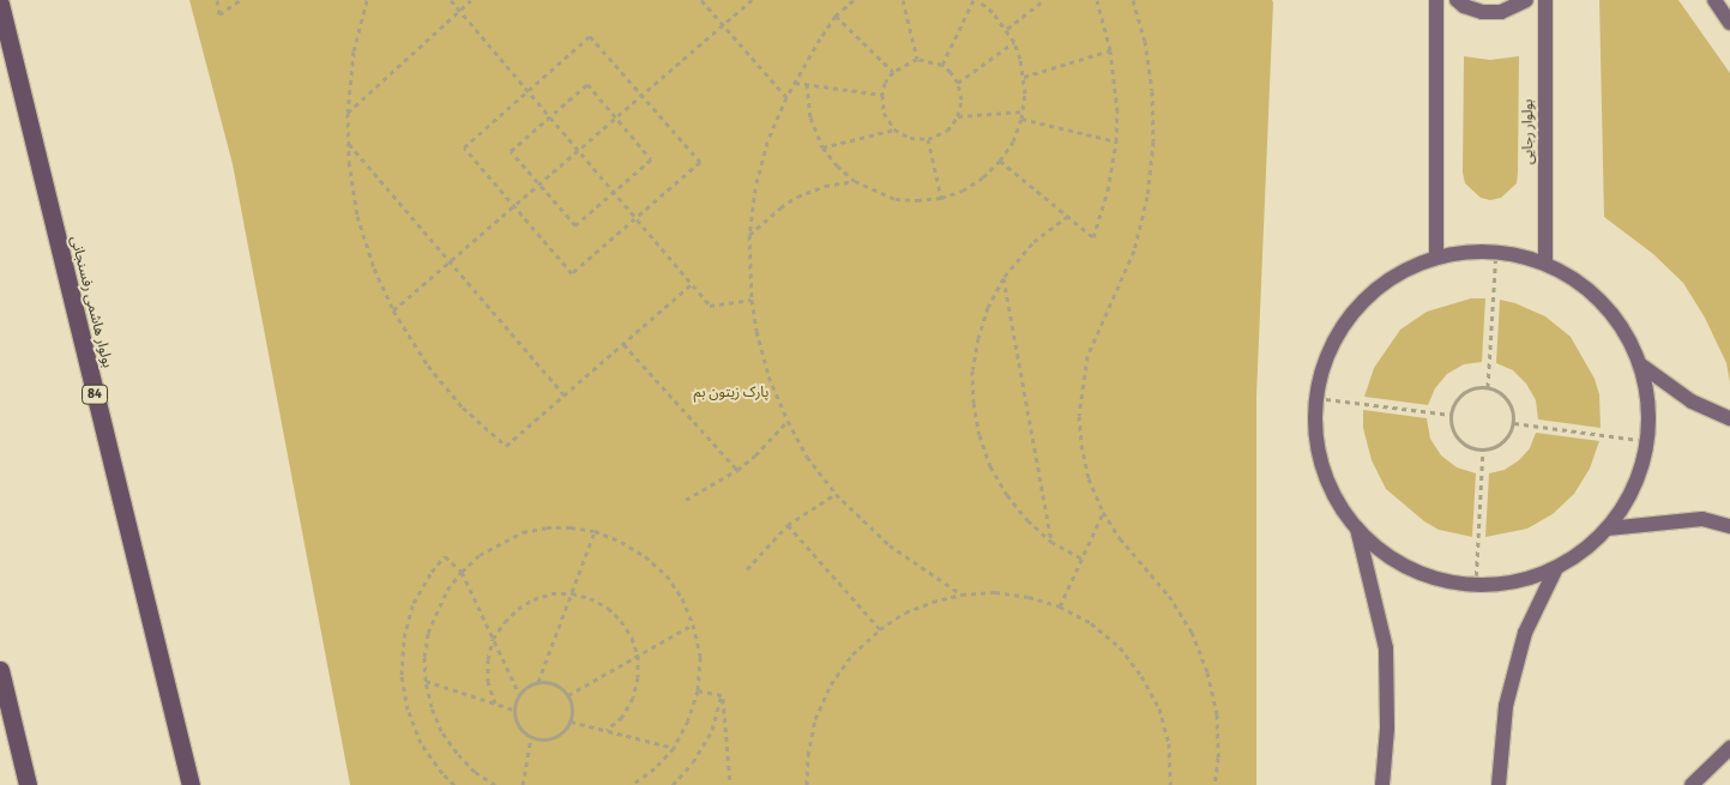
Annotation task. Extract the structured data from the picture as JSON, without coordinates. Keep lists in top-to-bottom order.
{
  "streets": {
    "highway": ["بولوار هاشمی رفسنجانی", "84"],
    "main road": ["بولوار رجایی"]
  },
  "parks": ["پارک زیتون بم"]
}
